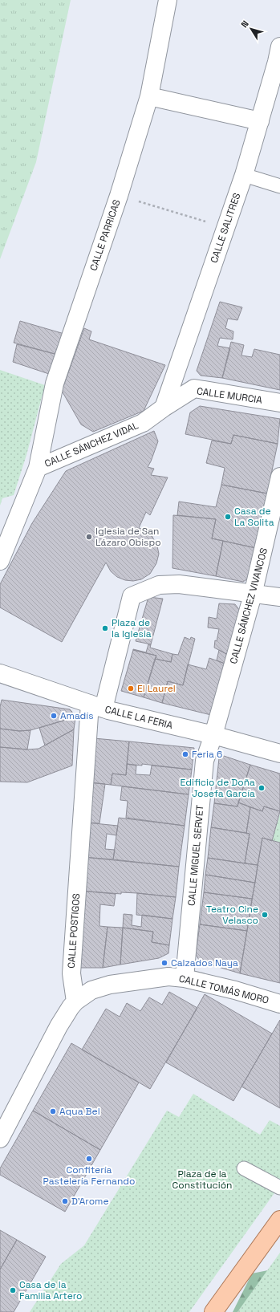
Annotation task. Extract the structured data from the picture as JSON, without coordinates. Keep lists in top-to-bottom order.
{
  "streets": {
    "street": [
      "CALLE SALITRES",
      "CALLE PARRICAS",
      "CALLE MURCIA",
      "CALLE SÁNCHEZ VIDAL",
      "CALLE SÁNCHEZ VIVANCOS",
      "CALLE LA FERIA",
      "CALLE MIGUEL SERVET",
      "CALLE POSTIGOS",
      "CALLE TOMÁS MORO"
    ]
  },
  "crossings": [
    ["CALLE SALITRES", "CALLE MURCIA"],
    ["CALLE SALITRES", "CALLE SÁNCHEZ VIDAL"],
    ["CALLE PARRICAS", "CALLE SÁNCHEZ VIDAL"],
    ["CALLE MURCIA", "CALLE SÁNCHEZ VIDAL"],
    ["CALLE SÁNCHEZ VIVANCOS", "CALLE LA FERIA"],
    ["CALLE SÁNCHEZ VIVANCOS", "CALLE MIGUEL SERVET"],
    ["CALLE SÁNCHEZ VIVANCOS", "CALLE POSTIGOS"],
    ["CALLE LA FERIA", "CALLE MIGUEL SERVET"],
    ["CALLE LA FERIA", "CALLE POSTIGOS"],
    ["CALLE MIGUEL SERVET", "CALLE TOMÁS MORO"],
    ["CALLE POSTIGOS", "CALLE TOMÁS MORO"]
  ],
  "parks": ["Plaza de la Constitución"],
  "places": [
    "Casa de La Solita",
    "Iglesia de San Lázaro Obispo",
    "Plaza de la Iglesia",
    "El Laurel",
    "Amadís",
    "Feria 6",
    "Edificio de Doña Josefa García",
    "Teatro Cine Velasco",
    "Calzados Naya",
    "Aqua Bel",
    "Confitería Pastelería Fernando",
    "D'Arome",
    "Casa de la Familia Artero"
  ],
  "north": "top left"
}
